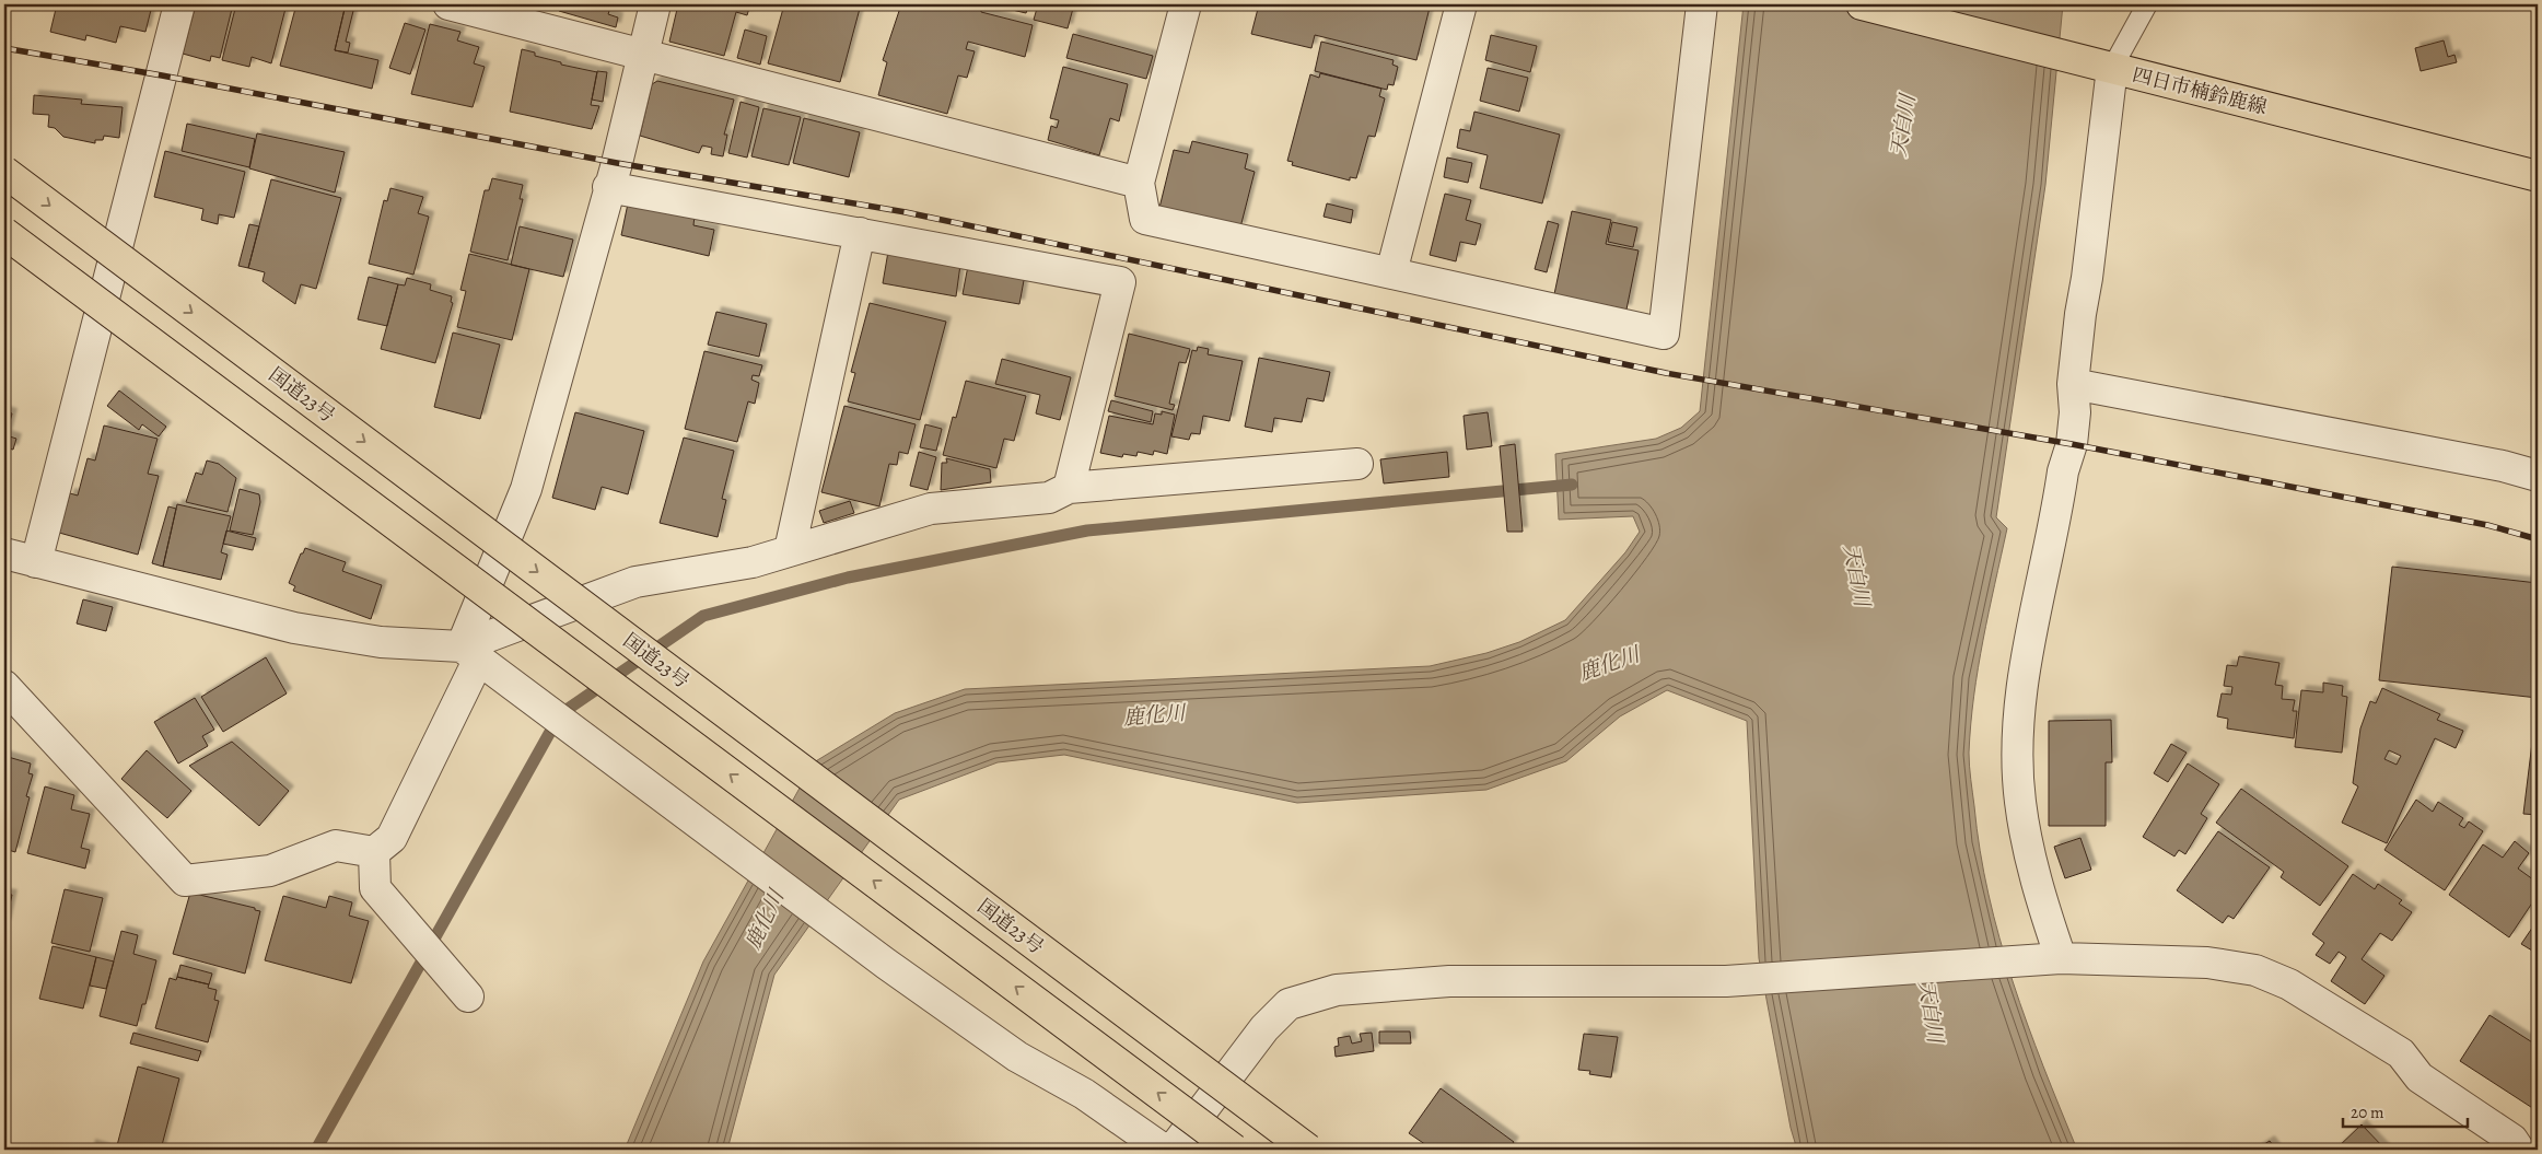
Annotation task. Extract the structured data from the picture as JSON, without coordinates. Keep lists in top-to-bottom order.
{
  "streets": {
    "main road": ["四日市楠鈴鹿線", "国道23号"]
  },
  "water": ["天白川", "鹿化川"],
  "scale_bar": "20 m"
}
